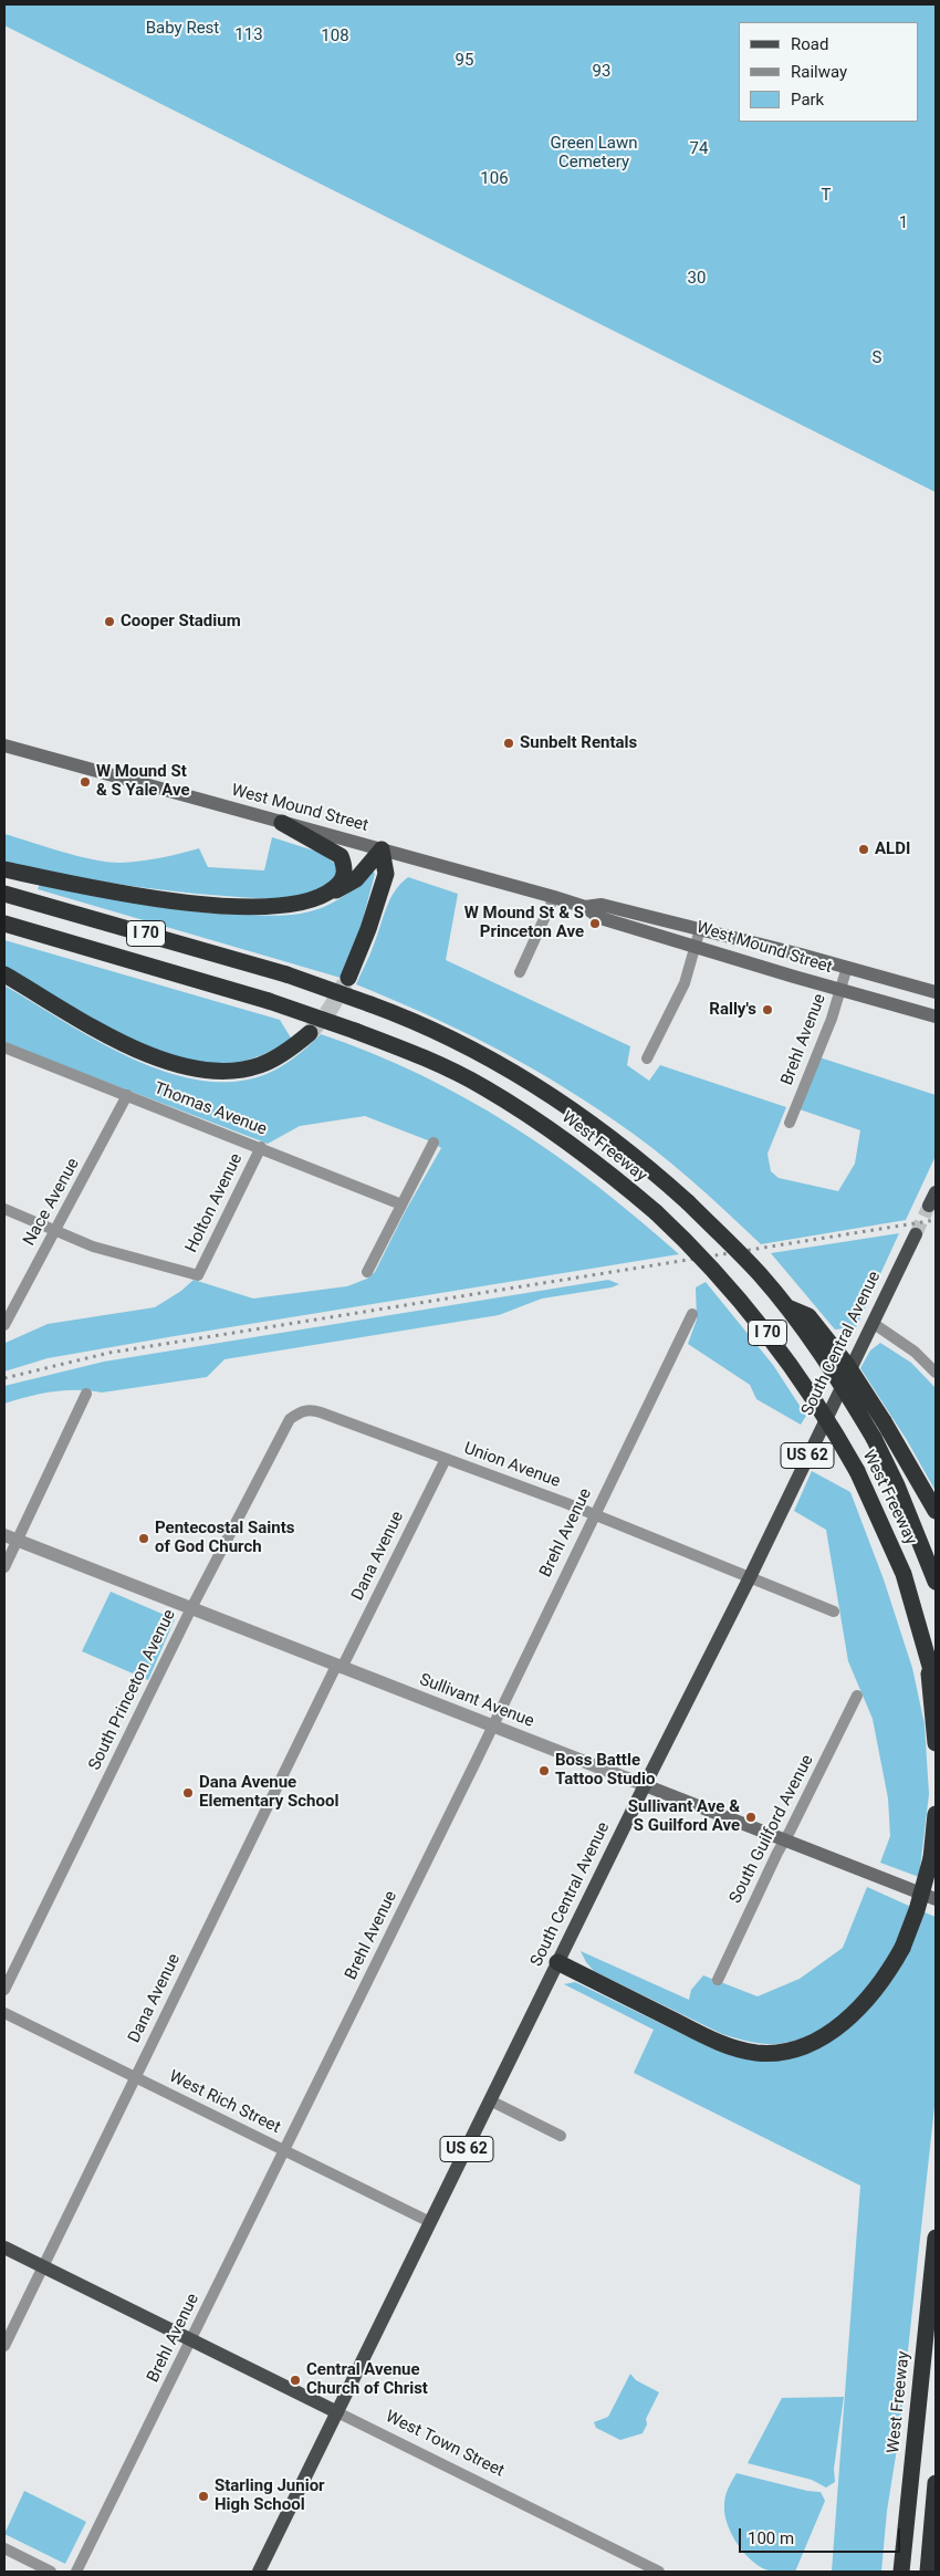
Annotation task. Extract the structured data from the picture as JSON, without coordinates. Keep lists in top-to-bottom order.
{
  "streets": {
    "highway": ["I 70", "West Freeway"],
    "main road": [
      "West Mound Street",
      "South Central Avenue",
      "US 62",
      "Sullivant Avenue",
      "West Town Street"
    ],
    "street": [
      "Brehl Avenue",
      "Thomas Avenue",
      "Nace Avenue",
      "Holton Avenue",
      "Union Avenue",
      "Dana Avenue",
      "South Princeton Avenue",
      "South Guilford Avenue",
      "West Rich Street"
    ]
  },
  "crossings": [
    ["West Mound Street", "Brehl Avenue"],
    ["Brehl Avenue", "Union Avenue"],
    ["Brehl Avenue", "Sullivant Avenue"],
    ["Brehl Avenue", "West Rich Street"],
    ["Brehl Avenue", "West Town Street"],
    ["Thomas Avenue", "Nace Avenue"],
    ["Thomas Avenue", "Holton Avenue"],
    ["Nace Avenue", "Holton Avenue"],
    ["South Central Avenue", "Union Avenue"],
    ["South Central Avenue", "Sullivant Avenue"],
    ["South Central Avenue", "West Rich Street"],
    ["South Central Avenue", "West Town Street"],
    ["Union Avenue", "Dana Avenue"],
    ["Union Avenue", "South Princeton Avenue"],
    ["Dana Avenue", "Sullivant Avenue"],
    ["Dana Avenue", "West Rich Street"],
    ["Dana Avenue", "West Town Street"],
    ["South Princeton Avenue", "Sullivant Avenue"],
    ["Sullivant Avenue", "South Guilford Avenue"]
  ],
  "parks": [
    "Baby Rest",
    "113",
    "108",
    "95",
    "93",
    "Green Lawn Cemetery",
    "74",
    "106",
    "T",
    "1",
    "30",
    "S"
  ],
  "places": [
    "Cooper Stadium",
    "Sunbelt Rentals",
    "W Mound St & S Yale Ave",
    "ALDI",
    "W Mound St & S Princeton Ave",
    "Rally's",
    "Pentecostal Saints of God Church",
    "Boss Battle Tattoo Studio",
    "Dana Avenue Elementary School",
    "Sullivant Ave & S Guilford Ave",
    "Central Avenue Church of Christ",
    "Starling Junior High School"
  ],
  "legend": ["Road", "Railway", "Park"],
  "scale_bar": "100 m"
}
